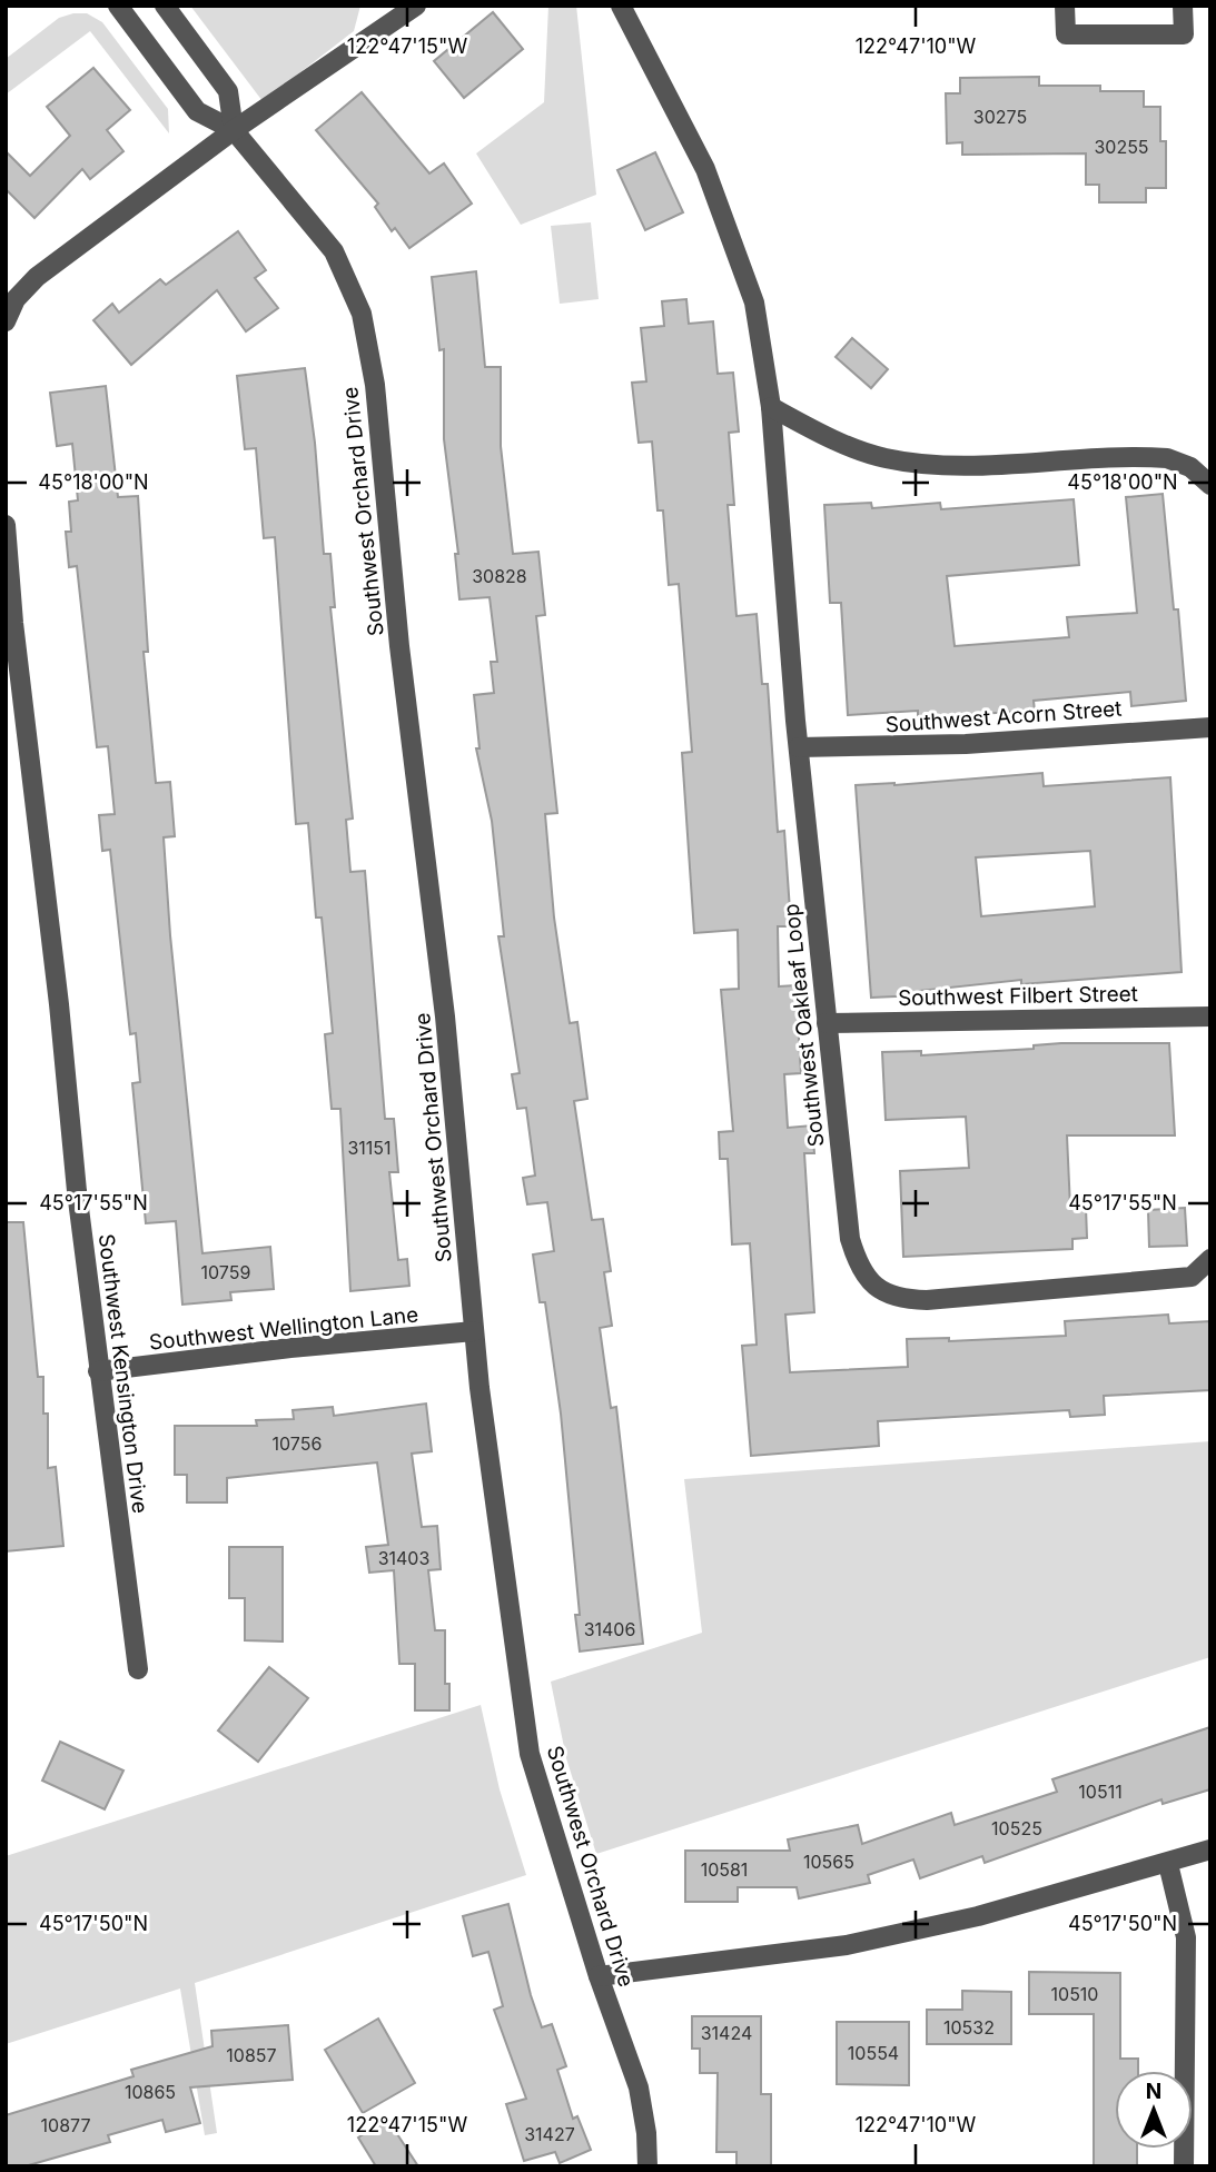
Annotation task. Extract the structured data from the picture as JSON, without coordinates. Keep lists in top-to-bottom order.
{
  "streets": {
    "street": [
      "Southwest Orchard Drive",
      "Southwest Acorn Street",
      "Southwest Filbert Street",
      "Southwest Oakleaf Loop",
      "Southwest Wellington Lane",
      "Southwest Kensington Drive"
    ]
  },
  "crossings": [
    ["Southwest Orchard Drive", "Southwest Wellington Lane"],
    ["Southwest Acorn Street", "Southwest Oakleaf Loop"],
    ["Southwest Filbert Street", "Southwest Oakleaf Loop"],
    ["Southwest Wellington Lane", "Southwest Kensington Drive"]
  ],
  "house_numbers": [
    "30275",
    "30255",
    "30828",
    "31151",
    "10759",
    "10756",
    "31403",
    "31406",
    "10511",
    "10525",
    "10565",
    "10581",
    "10510",
    "10532",
    "31424",
    "10554",
    "10857",
    "10865",
    "10877",
    "31427"
  ],
  "north": "top",
  "coordinates": [
    "122°47'15\"W",
    "122°47'10\"W",
    "45°18'00\"N",
    "45°17'55\"N",
    "45°17'50\"N"
  ]
}
